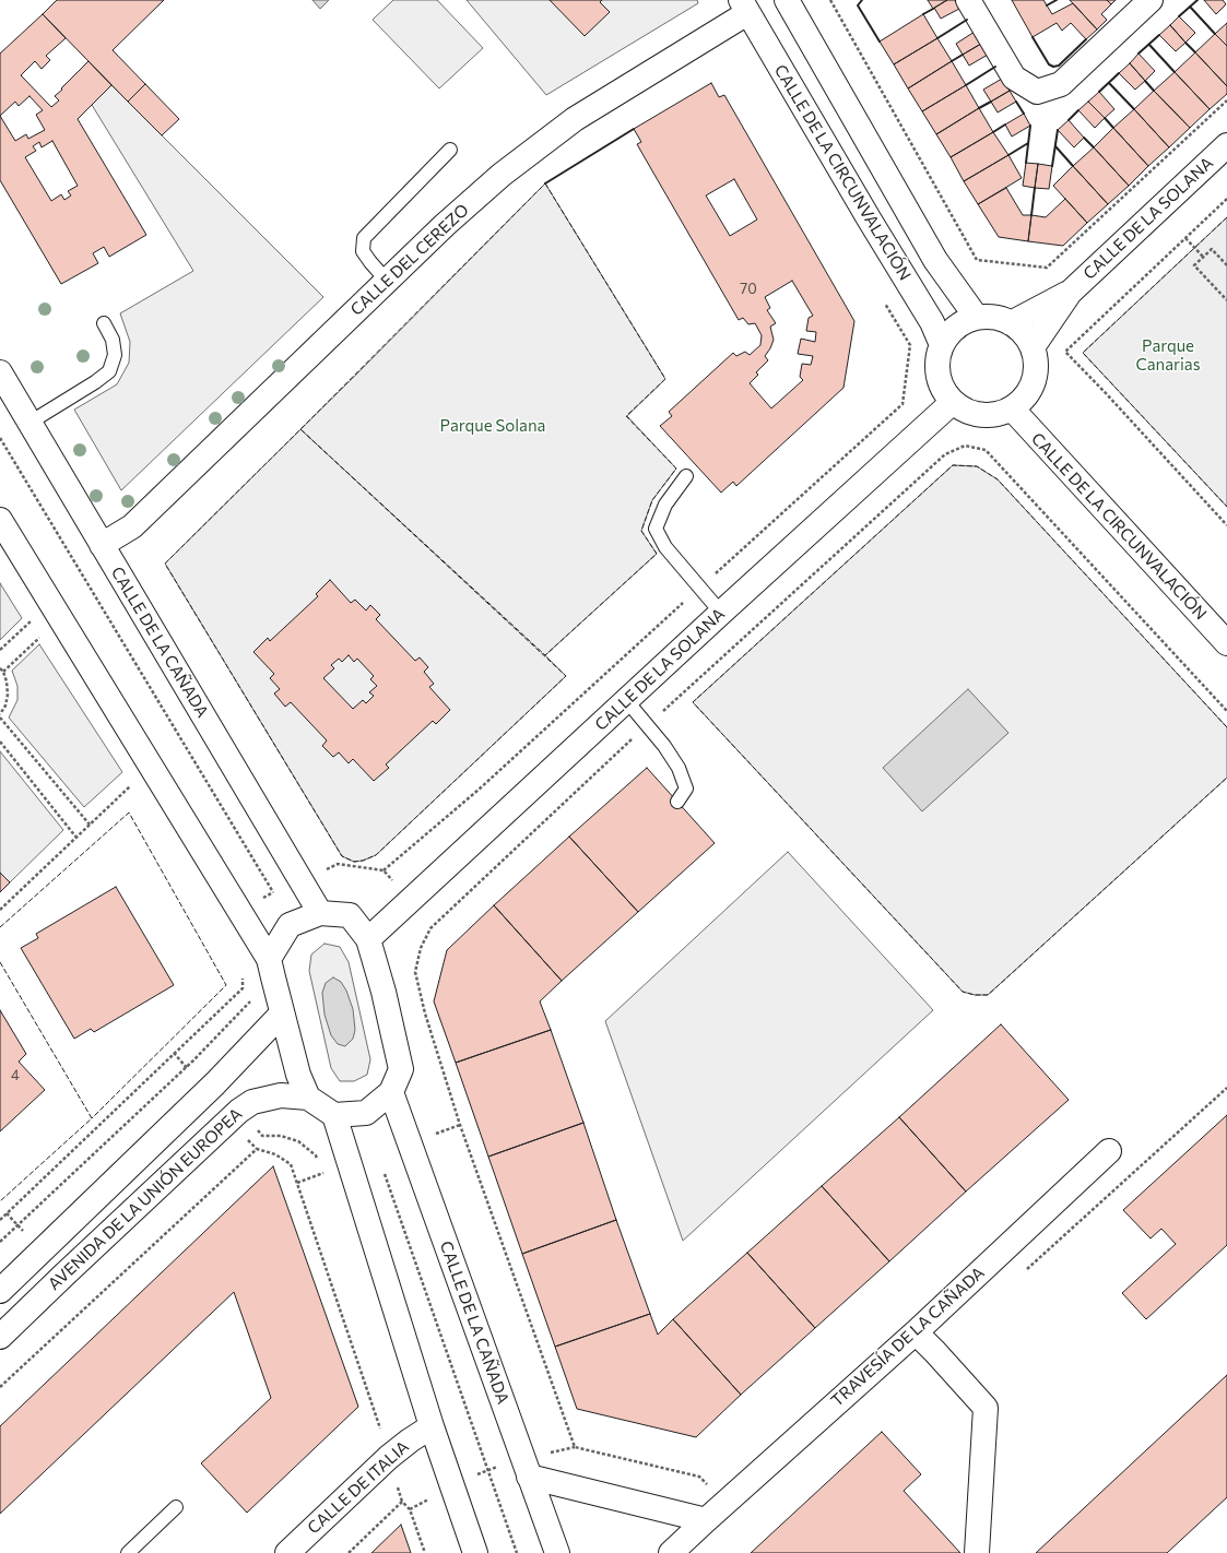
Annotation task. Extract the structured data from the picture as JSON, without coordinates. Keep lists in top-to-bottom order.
{
  "streets": {
    "street": [
      "CALLE DE LA CIRCUNVALACIÓN",
      "CALLE DE LA SOLANA",
      "CALLE DEL CEREZO",
      "CALLE DE LA CAÑADA",
      "AVENIDA DE LA UNIÓN EUROPEA",
      "TRAVESÍA DE LA CAÑADA",
      "CALLE DE ITALIA"
    ]
  },
  "crossings": [
    ["CALLE DE LA CIRCUNVALACIÓN", "CALLE DE LA SOLANA"],
    ["CALLE DE LA CIRCUNVALACIÓN", "CALLE DEL CEREZO"],
    ["CALLE DEL CEREZO", "CALLE DE LA CAÑADA"]
  ],
  "parks": ["Parque Canarias", "Parque Solana"],
  "house_numbers": ["70", "4"]
}
